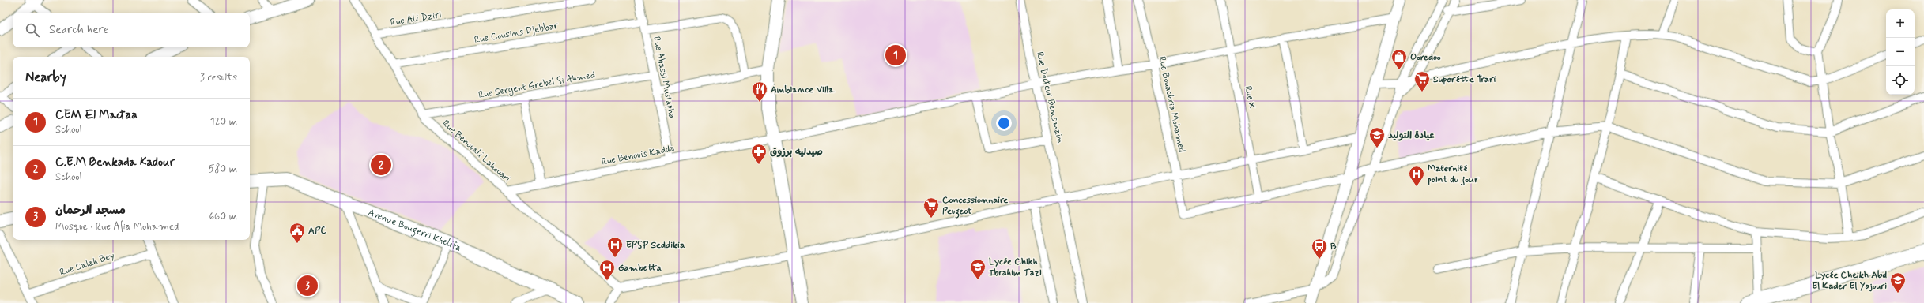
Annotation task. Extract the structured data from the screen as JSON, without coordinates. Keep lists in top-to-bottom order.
{
  "streets": {
    "main road": ["Avenue Bougerri Khelifa"],
    "street": [
      "Rue Ali Dziri",
      "Rue Cousins Djebbar",
      "Rue Abassi Mustapha",
      "Rue Sergent Grebel Si Ahmed",
      "Rue X",
      "Rue Docteur Bensmain",
      "Rue Bouachria Mohamed",
      "Rue Benouali Lahouari",
      "Rue Benouis Kadda",
      "Rue Salah Bey"
    ]
  },
  "crossings": [
    ["Rue Ali Dziri", "Rue Benouali Lahouari"],
    ["Rue Cousins Djebbar", "Rue Abassi Mustapha"],
    ["Rue Cousins Djebbar", "Rue Benouali Lahouari"],
    ["Rue Abassi Mustapha", "Rue Sergent Grebel Si Ahmed"],
    ["Rue Abassi Mustapha", "Rue Benouis Kadda"],
    ["Rue Sergent Grebel Si Ahmed", "Rue Benouali Lahouari"],
    ["Rue X", "Rue Bouachria Mohamed"],
    ["Rue X", "Rue Benouis Kadda"],
    ["Rue Docteur Bensmain", "Rue Benouis Kadda"],
    ["Rue Bouachria Mohamed", "Rue Benouis Kadda"],
    ["Rue Benouali Lahouari", "Rue Benouis Kadda"]
  ],
  "places": {
    "shop": ["Ooredoo"],
    "supermarket": ["Superétte Trari", "Concessionnaire Peugeot"],
    "restaurant": ["Ambiance Villa"],
    "school or university": ["عيادة التوليد", "Lycée Chikh Ibrahim Tazi", "Lycée Cheikh Abd El Kader El Yajouri"],
    "pharmacy": ["صيدليه برزوق"],
    "hospital": ["Maternité point du jour", "EPSP Seddikia", "Gambetta"],
    "public building": ["APC"],
    "bus stop": ["B"]
  },
  "page": {
    "map_buttons": ["+", "−"],
    "search": "Search here",
    "pins": ["1", "2", "3"],
    "heading": ["Nearby", "3 results"],
    "list": [
      {
        "mark": "1",
        "name": "CEM El Mactaa",
        "note": "School",
        "value": "120 m"
      },
      {
        "mark": "2",
        "name": "C.E.M Benkada Kadour",
        "note": "School",
        "value": "580 m"
      },
      {
        "mark": "3",
        "name": "مسجد الرحمان",
        "note": "Mosque · Rue Afia Mohamed",
        "value": "660 m"
      }
    ]
  }
}
